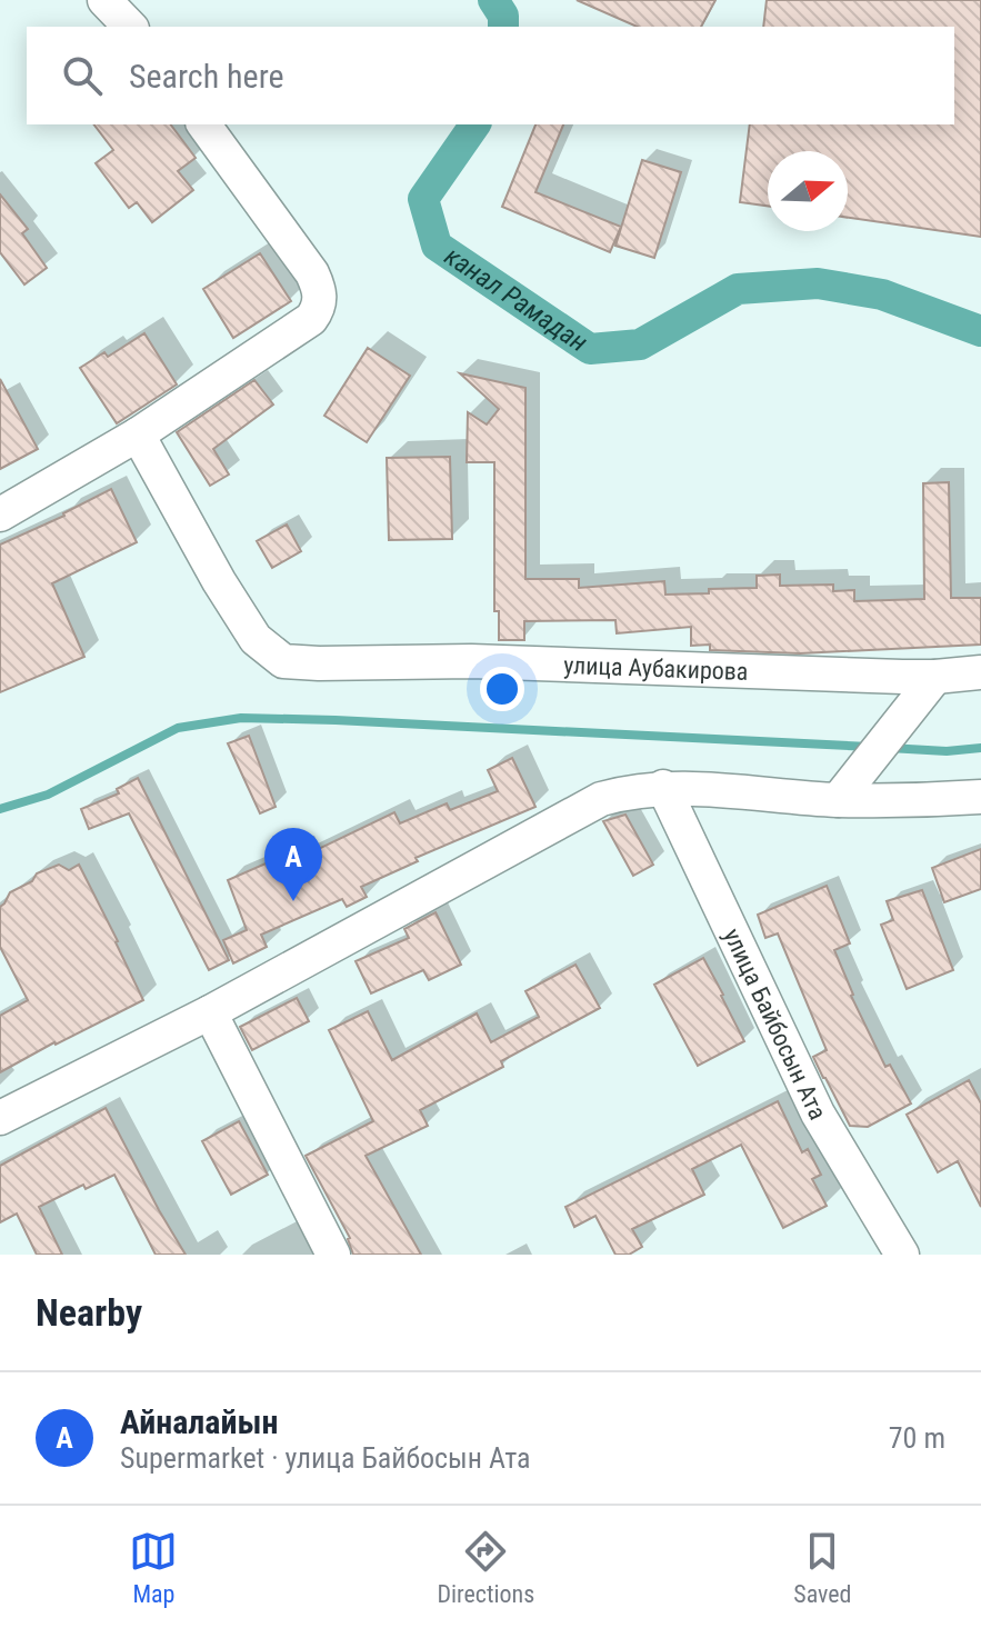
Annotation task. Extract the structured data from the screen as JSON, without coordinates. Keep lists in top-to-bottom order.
{
  "streets": {
    "street": ["улица Аубакирова", "улица Байбосын Ата"]
  },
  "water": ["канал Рамадан"],
  "north": "right",
  "page": {
    "search": "Search here",
    "pins": "A",
    "heading": "Nearby",
    "list": [
      {
        "mark": "A",
        "name": "Айналайын",
        "note": "Supermarket · улица Байбосын Ата",
        "value": "70 m"
      }
    ],
    "nav": ["Map", "Directions", "Saved"]
  }
}
